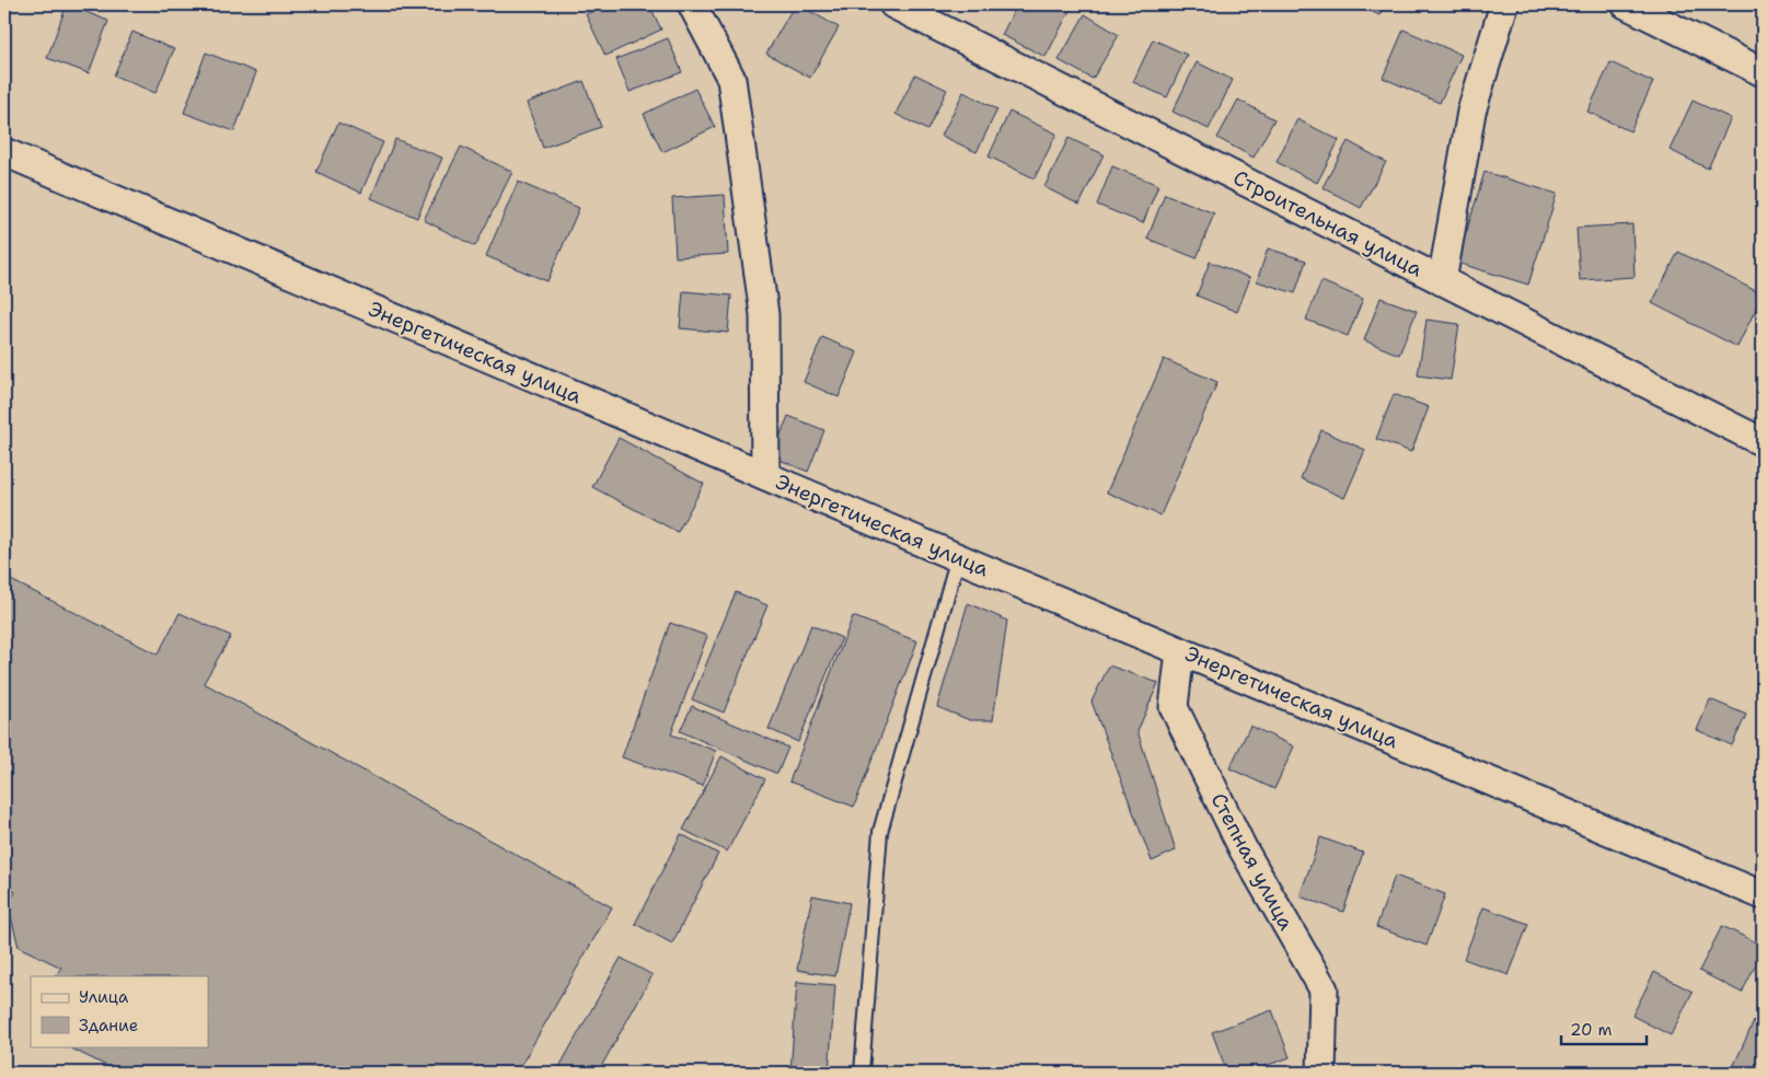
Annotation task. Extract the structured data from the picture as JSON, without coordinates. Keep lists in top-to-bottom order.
{
  "streets": {
    "street": ["Строительная улица", "Энергетическая улица", "Степная улица"]
  },
  "crossings": [
    ["Энергетическая улица", "Степная улица"]
  ],
  "legend": ["Улица", "Здание"],
  "scale_bar": "20 m"
}
